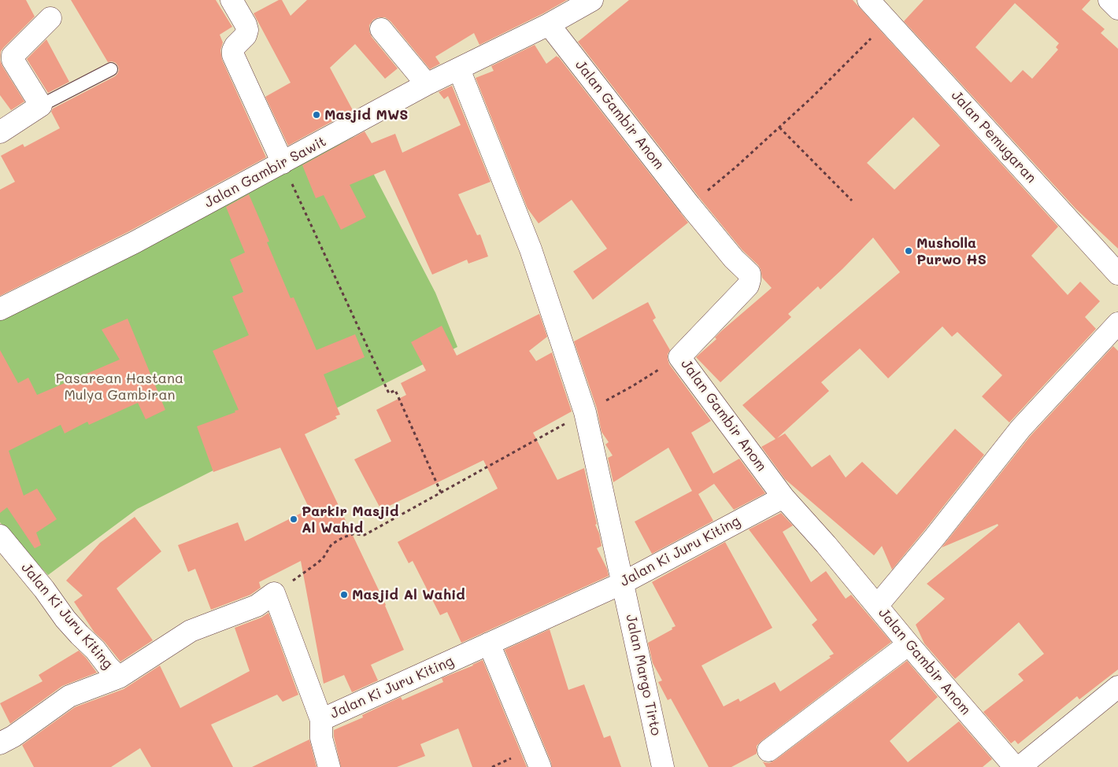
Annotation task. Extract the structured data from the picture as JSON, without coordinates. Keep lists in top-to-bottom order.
{
  "streets": {
    "street": [
      "Jalan Gambir Anom",
      "Jalan Pemugaran",
      "Jalan Gambir Sawit",
      "Jalan Ki Juru Kiting",
      "Jalan Margo Tirto"
    ]
  },
  "crossings": [
    ["Jalan Gambir Anom", "Jalan Gambir Sawit"],
    ["Jalan Gambir Anom", "Jalan Ki Juru Kiting"],
    ["Jalan Gambir Sawit", "Jalan Margo Tirto"],
    ["Jalan Ki Juru Kiting", "Jalan Margo Tirto"]
  ],
  "parks": ["Pasarean Hastana Mulya Gambiran"],
  "places": [
    "Masjid MWS",
    "Musholla Purwo HS",
    "Parkir Masjid Al Wahid",
    "Masjid Al Wahid"
  ]
}
